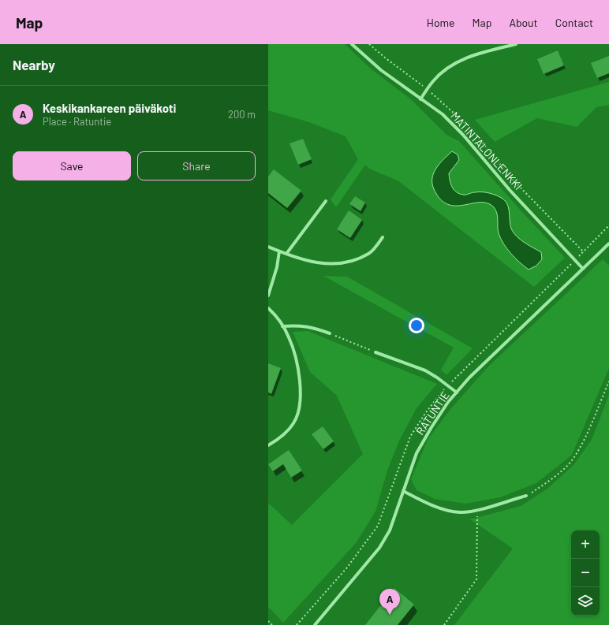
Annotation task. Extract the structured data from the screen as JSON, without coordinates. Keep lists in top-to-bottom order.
{
  "streets": {
    "street": ["MATINTALONLENKKI", "RATUNTIE"]
  },
  "crossings": [
    ["MATINTALONLENKKI", "RATUNTIE"]
  ],
  "page": {
    "header": "Map",
    "nav": [
      "Home",
      "Map",
      "About",
      "Contact"
    ],
    "heading": "Nearby",
    "list": [
      {
        "mark": "A",
        "name": "Keskikankareen päiväkoti",
        "note": "Place · Ratuntie",
        "value": "200 m"
      }
    ],
    "buttons": ["Save", "Share"],
    "map_buttons": ["+", "−"],
    "pins": "A"
  }
}
